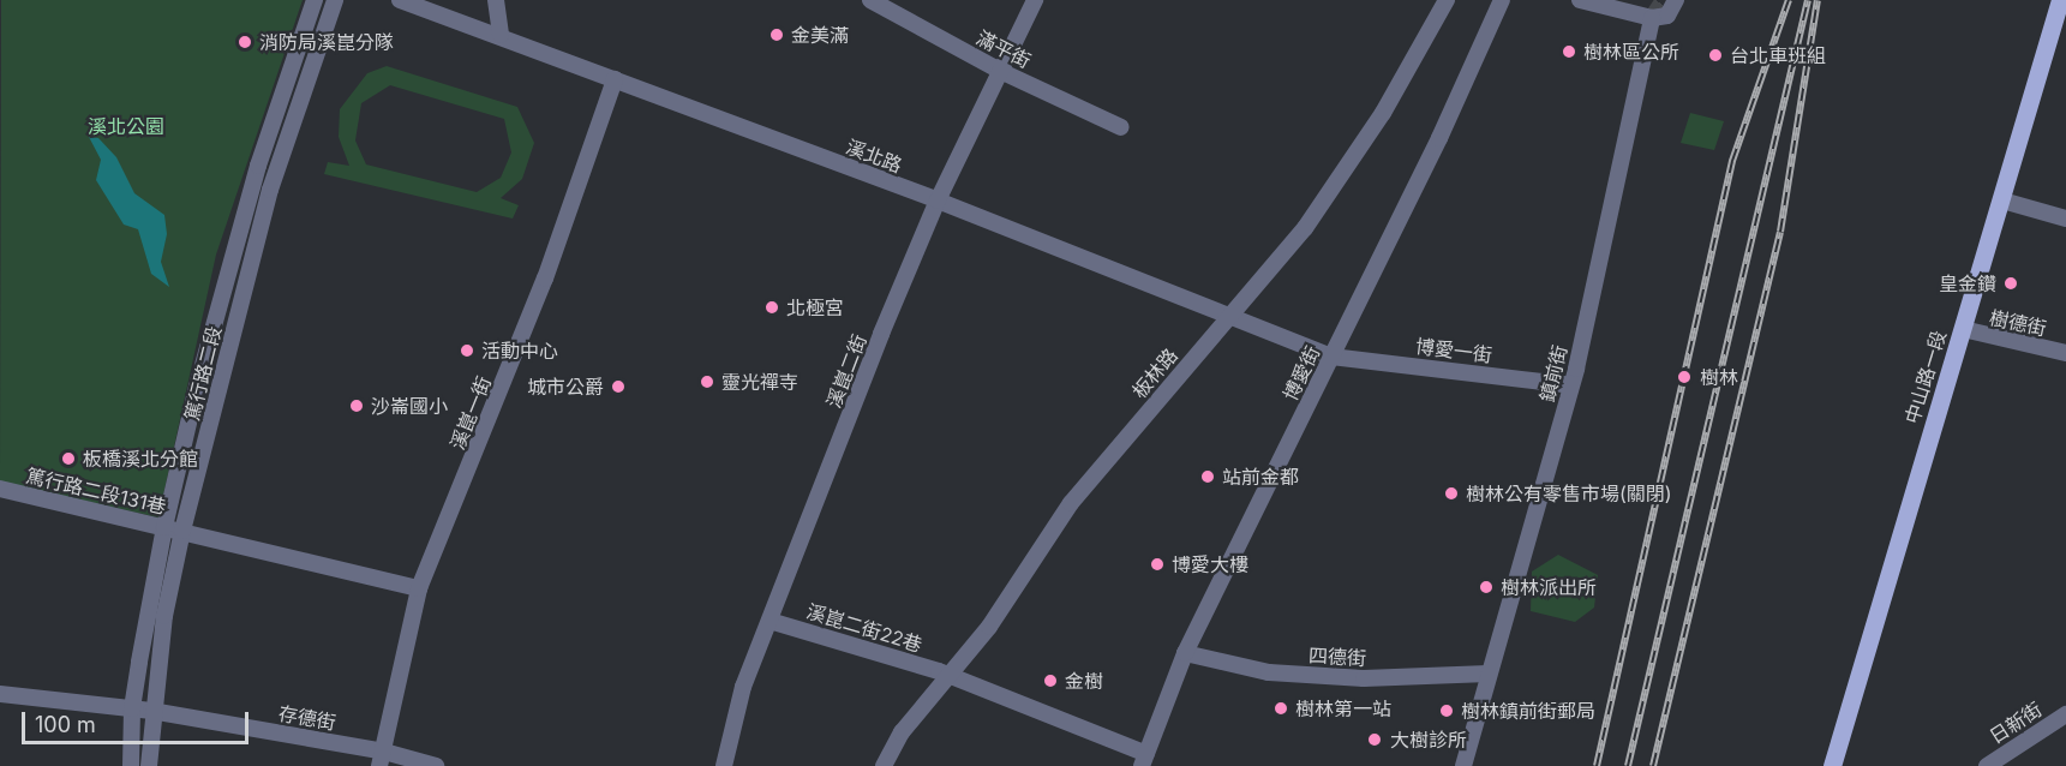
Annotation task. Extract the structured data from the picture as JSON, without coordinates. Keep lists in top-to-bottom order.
{
  "streets": {
    "main road": ["中山路一段"],
    "street": [
      "滿平街",
      "溪北路",
      "樹德街",
      "博愛一街",
      "溪崑二街",
      "篤行路二段",
      "板林路",
      "博愛街",
      "鎮前街",
      "溪崑一街",
      "篤行路二段131巷",
      "溪崑二街22巷",
      "四德街",
      "存德街",
      "日新街"
    ]
  },
  "crossings": [
    ["滿平街", "溪崑二街"],
    ["溪北路", "博愛一街"],
    ["溪北路", "溪崑二街"],
    ["溪北路", "板林路"],
    ["溪北路", "博愛街"],
    ["溪北路", "溪崑一街"],
    ["樹德街", "中山路一段"],
    ["博愛一街", "博愛街"],
    ["博愛一街", "鎮前街"],
    ["溪崑二街", "溪崑二街22巷"],
    ["篤行路二段", "篤行路二段131巷"],
    ["篤行路二段", "存德街"],
    ["板林路", "溪崑二街22巷"],
    ["博愛街", "溪崑二街22巷"],
    ["博愛街", "四德街"],
    ["鎮前街", "四德街"],
    ["溪崑一街", "篤行路二段131巷"],
    ["溪崑一街", "存德街"]
  ],
  "parks": ["溪北公園"],
  "places": [
    "金美滿",
    "消防局溪崑分隊",
    "樹林區公所",
    "台北車班組",
    "皇金鑽",
    "北極宮",
    "活動中心",
    "樹林",
    "靈光禪寺",
    "城市公爵",
    "沙崙國小",
    "板橋溪北分館",
    "站前金都",
    "樹林公有零售市場(關閉)",
    "博愛大樓",
    "樹林派出所",
    "金樹",
    "樹林第一站",
    "樹林鎮前街郵局",
    "大樹診所"
  ],
  "scale_bar": "100 m"
}
